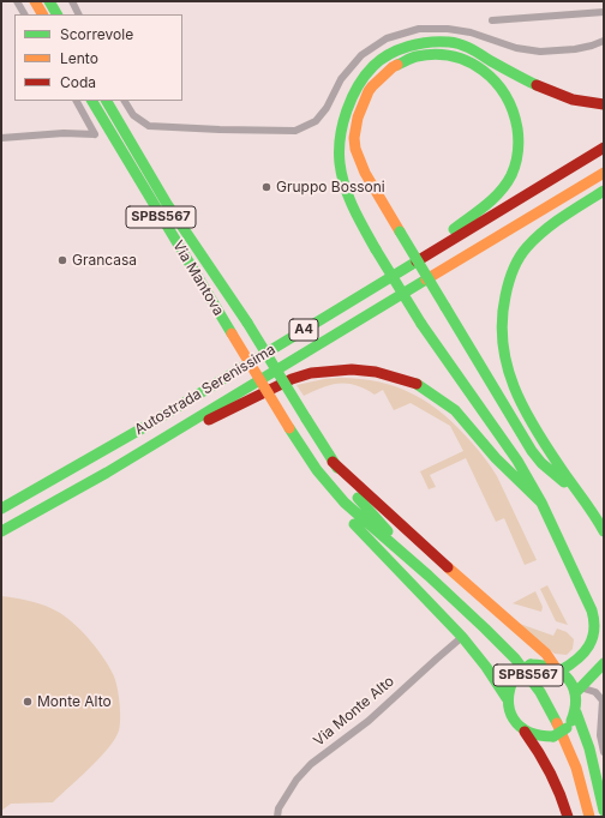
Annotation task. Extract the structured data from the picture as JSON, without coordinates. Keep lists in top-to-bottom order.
{
  "streets": {
    "highway": [
      "SPBS567",
      "Via Mantova",
      "A4",
      "Autostrada Serenissima"
    ],
    "street": ["Via Monte Alto"]
  },
  "crossings": [
    ["SPBS567", "Via Mantova"]
  ],
  "places": ["Gruppo Bossoni", "Grancasa", "Monte Alto"],
  "legend": ["Scorrevole", "Lento", "Coda"]
}
